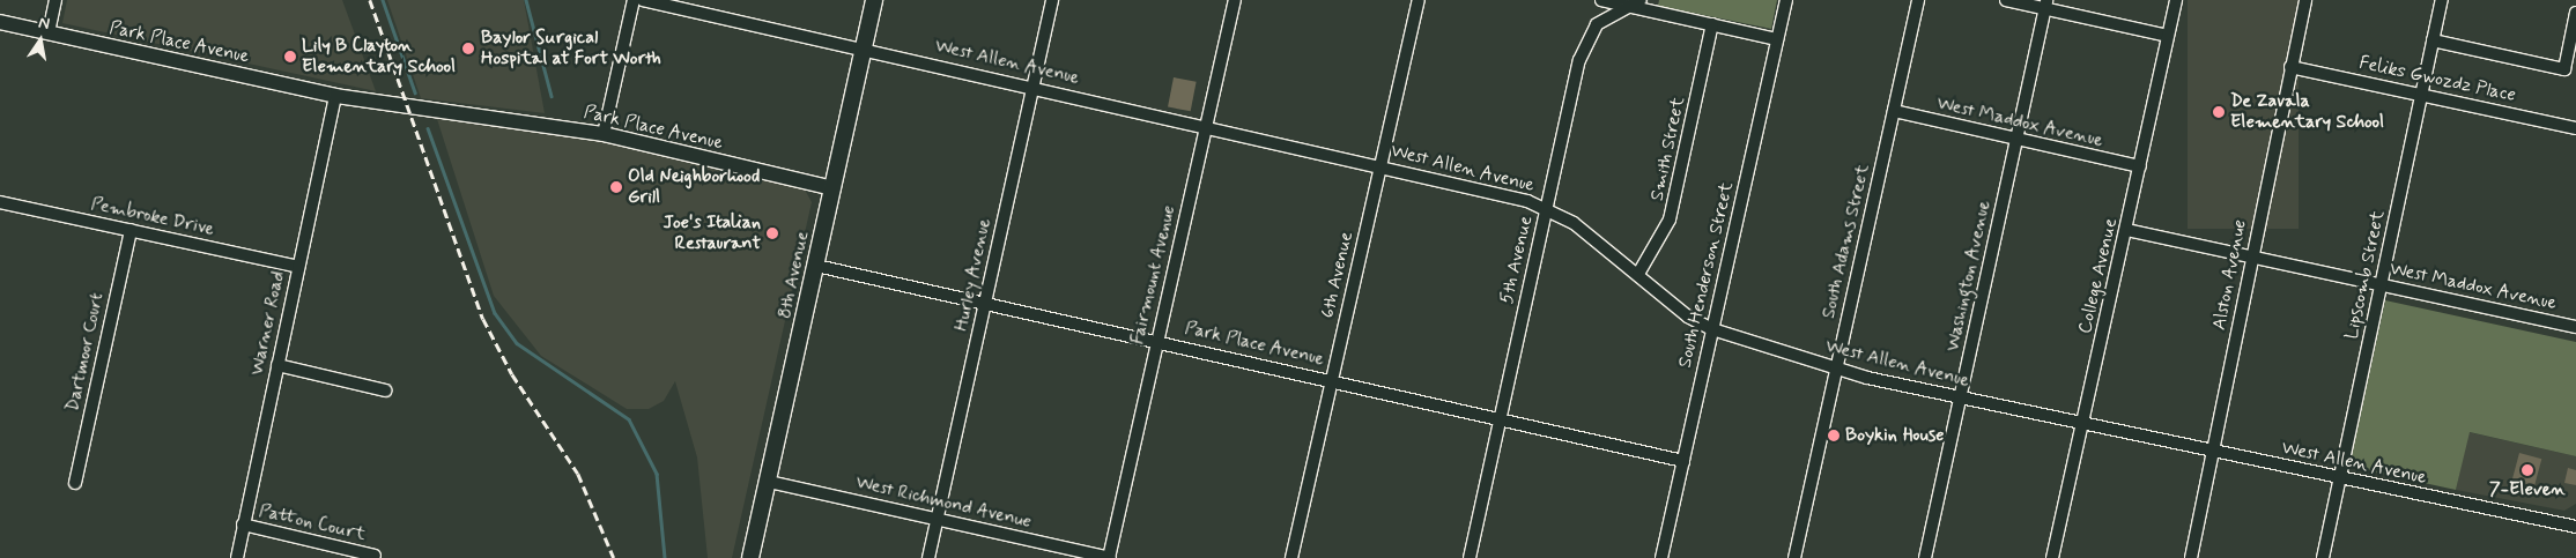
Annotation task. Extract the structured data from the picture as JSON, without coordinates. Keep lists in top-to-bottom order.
{
  "streets": {
    "main road": ["8th Avenue"],
    "street": [
      "Park Place Avenue",
      "West Allen Avenue",
      "Feliks Gwozdz Place",
      "West Maddox Avenue",
      "Smith Street",
      "Pembroke Drive",
      "South Adams Street",
      "5th Avenue",
      "Hurley Avenue",
      "Fairmount Avenue",
      "6th Avenue",
      "South Henderson Street",
      "Alston Avenue",
      "Lipscomb Street",
      "Washington Avenue",
      "College Avenue",
      "Warner Road",
      "Dartmoor Court",
      "West Richmond Avenue",
      "Patton Court"
    ]
  },
  "crossings": [
    ["Park Place Avenue", "5th Avenue"],
    ["Park Place Avenue", "8th Avenue"],
    ["Park Place Avenue", "Hurley Avenue"],
    ["Park Place Avenue", "Fairmount Avenue"],
    ["Park Place Avenue", "6th Avenue"],
    ["Park Place Avenue", "South Henderson Street"],
    ["Park Place Avenue", "Warner Road"],
    ["West Allen Avenue", "Smith Street"],
    ["West Allen Avenue", "South Adams Street"],
    ["West Allen Avenue", "5th Avenue"],
    ["West Allen Avenue", "8th Avenue"],
    ["West Allen Avenue", "Hurley Avenue"],
    ["West Allen Avenue", "Fairmount Avenue"],
    ["West Allen Avenue", "6th Avenue"],
    ["West Allen Avenue", "South Henderson Street"],
    ["West Allen Avenue", "Alston Avenue"],
    ["West Allen Avenue", "Lipscomb Street"],
    ["West Allen Avenue", "Washington Avenue"],
    ["West Allen Avenue", "College Avenue"],
    ["Feliks Gwozdz Place", "Alston Avenue"],
    ["Feliks Gwozdz Place", "Lipscomb Street"],
    ["West Maddox Avenue", "South Adams Street"],
    ["West Maddox Avenue", "Alston Avenue"],
    ["West Maddox Avenue", "Lipscomb Street"],
    ["West Maddox Avenue", "Washington Avenue"],
    ["West Maddox Avenue", "College Avenue"],
    ["Pembroke Drive", "Warner Road"],
    ["Pembroke Drive", "Dartmoor Court"],
    ["8th Avenue", "West Richmond Avenue"],
    ["Hurley Avenue", "West Richmond Avenue"],
    ["Fairmount Avenue", "West Richmond Avenue"],
    ["Warner Road", "Patton Court"]
  ],
  "places": [
    "Baylor Surgical Hospital at Fort Worth",
    "Lily B Clayton Elementary School",
    "De Zavala Elementary School",
    "Old Neighborhood Grill",
    "Joe's Italian Restaurant",
    "Boykin House",
    "7-Eleven"
  ],
  "north": "top"
}
